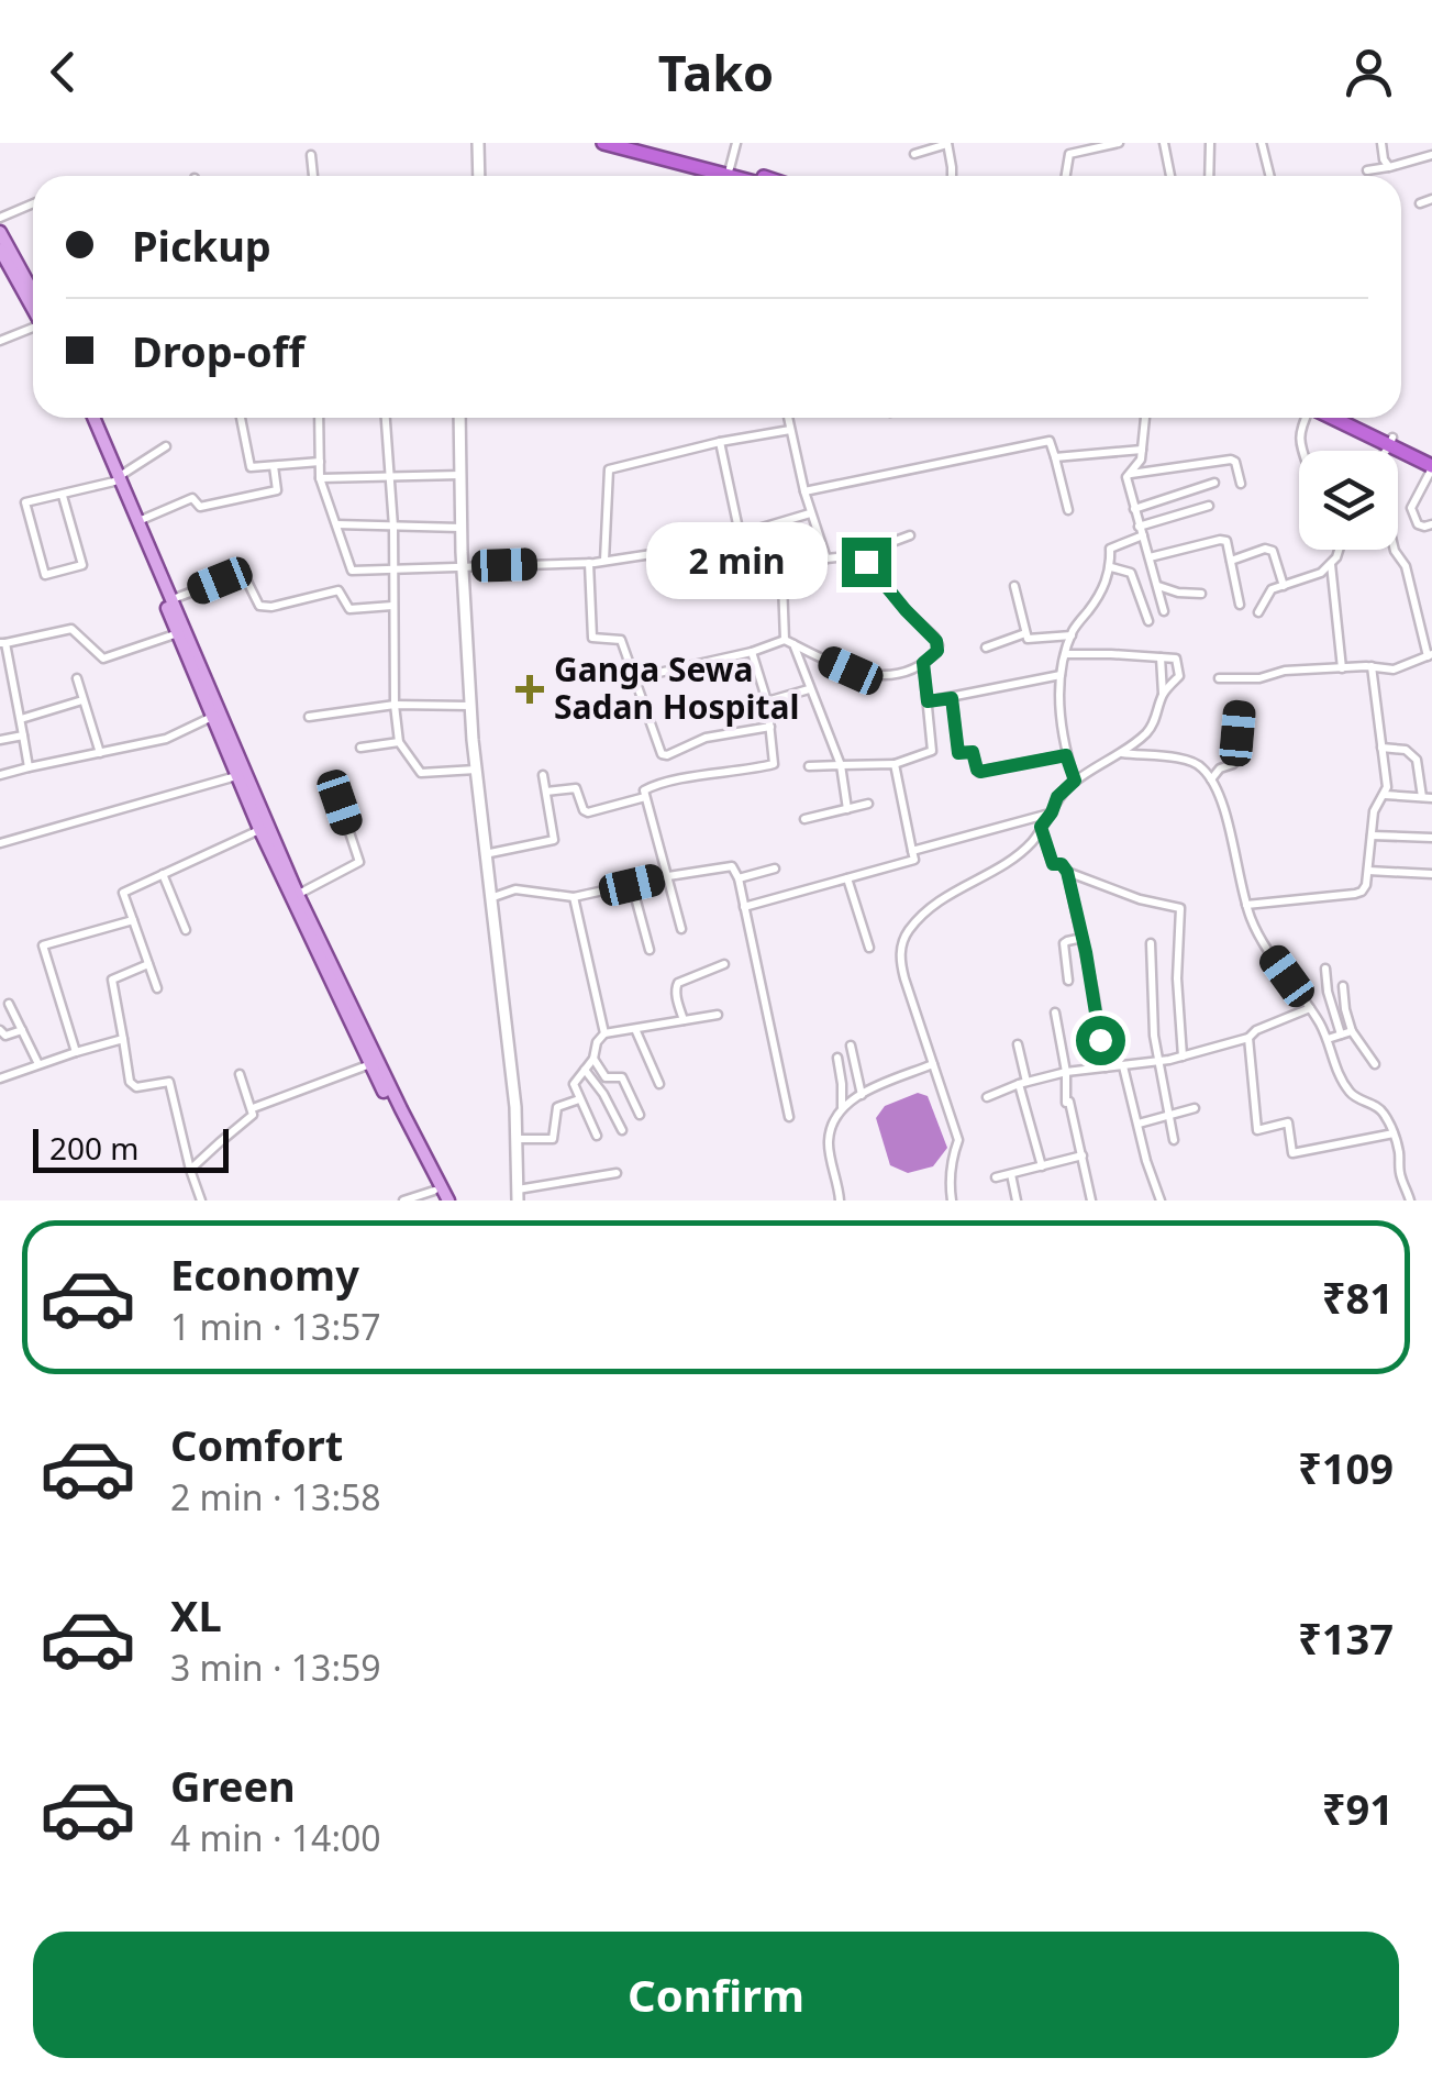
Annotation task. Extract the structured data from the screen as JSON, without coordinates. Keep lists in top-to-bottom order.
{
  "places": {
    "health": ["Ganga Sewa Sadan Hospital"]
  },
  "scale_bar": "200 m",
  "page": {
    "header": "Tako",
    "banner": ["Pickup", "Drop-off"],
    "bubble": "2 min",
    "scale": "200 m",
    "list": [
      {
        "name": "Economy",
        "note": "1 min · 13:57",
        "value": "₹81"
      },
      {
        "name": "Comfort",
        "note": "2 min · 13:58",
        "value": "₹109"
      },
      {
        "name": "XL",
        "note": "3 min · 13:59",
        "value": "₹137"
      },
      {
        "name": "Green",
        "note": "4 min · 14:00",
        "value": "₹91"
      }
    ],
    "buttons": "Confirm"
  }
}
